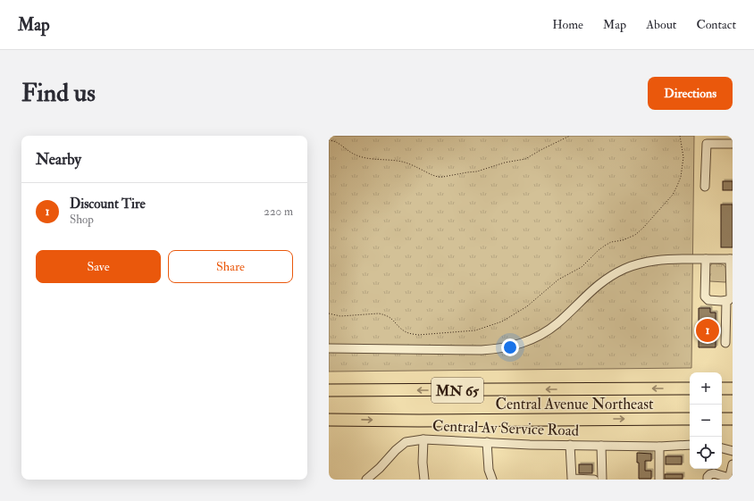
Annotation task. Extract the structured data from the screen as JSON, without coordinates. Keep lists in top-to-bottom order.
{
  "streets": {
    "highway": ["MN 65", "Central Avenue Northeast"],
    "street": ["Central Av Service Road"]
  },
  "page": {
    "header": "Map",
    "nav": [
      "Home",
      "Map",
      "About",
      "Contact"
    ],
    "buttons": [
      "Directions",
      ["Save", "Share"]
    ],
    "title": "Find us",
    "heading": "Nearby",
    "list": [
      {
        "mark": "1",
        "name": "Discount Tire",
        "note": "Shop",
        "value": "220 m"
      }
    ],
    "pins": "1",
    "map_buttons": ["+", "−"]
  }
}
